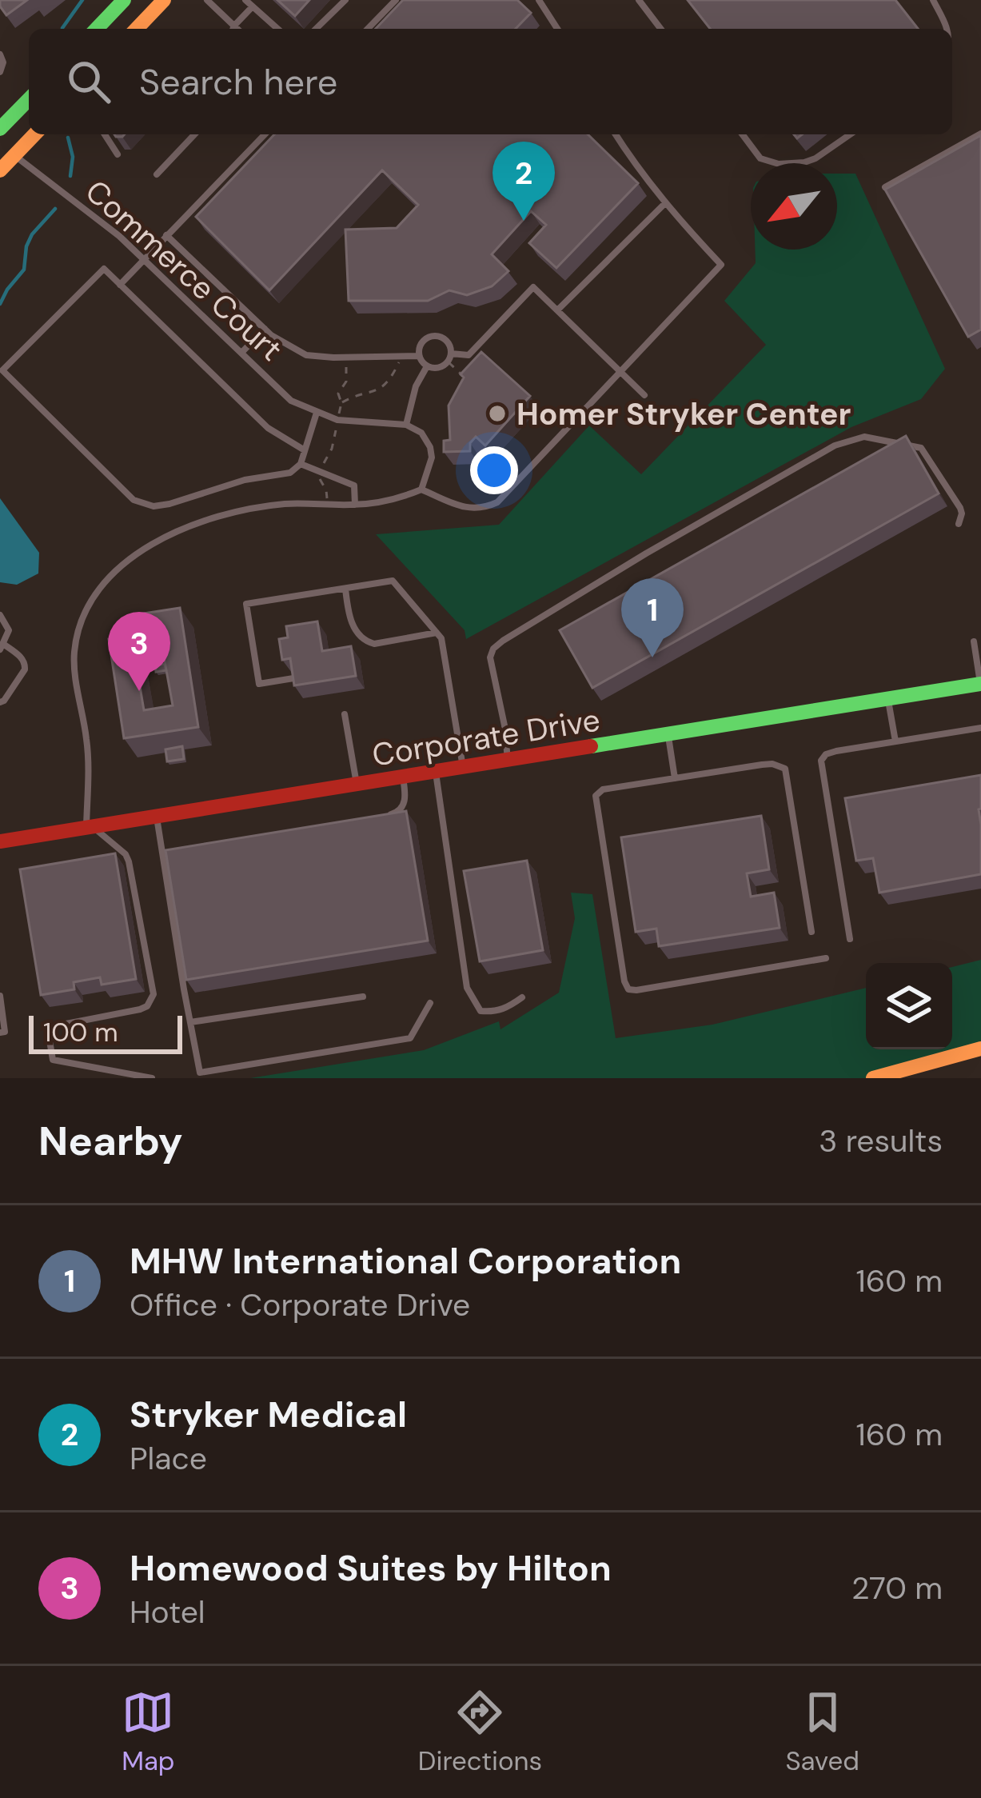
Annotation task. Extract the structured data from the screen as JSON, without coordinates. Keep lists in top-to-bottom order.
{
  "streets": {
    "main road": ["Corporate Drive"],
    "lane": ["Commerce Court"]
  },
  "places": ["Homer Stryker Center"],
  "scale_bar": "100 m",
  "north": "bottom left",
  "page": {
    "search": "Search here",
    "pins": ["2", "1", "3"],
    "scale": "100 m",
    "heading": ["Nearby", "3 results"],
    "list": [
      {
        "mark": "1",
        "name": "MHW International Corporation",
        "note": "Office · Corporate Drive",
        "value": "160 m"
      },
      {
        "mark": "2",
        "name": "Stryker Medical",
        "note": "Place",
        "value": "160 m"
      },
      {
        "mark": "3",
        "name": "Homewood Suites by Hilton",
        "note": "Hotel",
        "value": "270 m"
      }
    ],
    "nav": ["Map", "Directions", "Saved"]
  }
}
